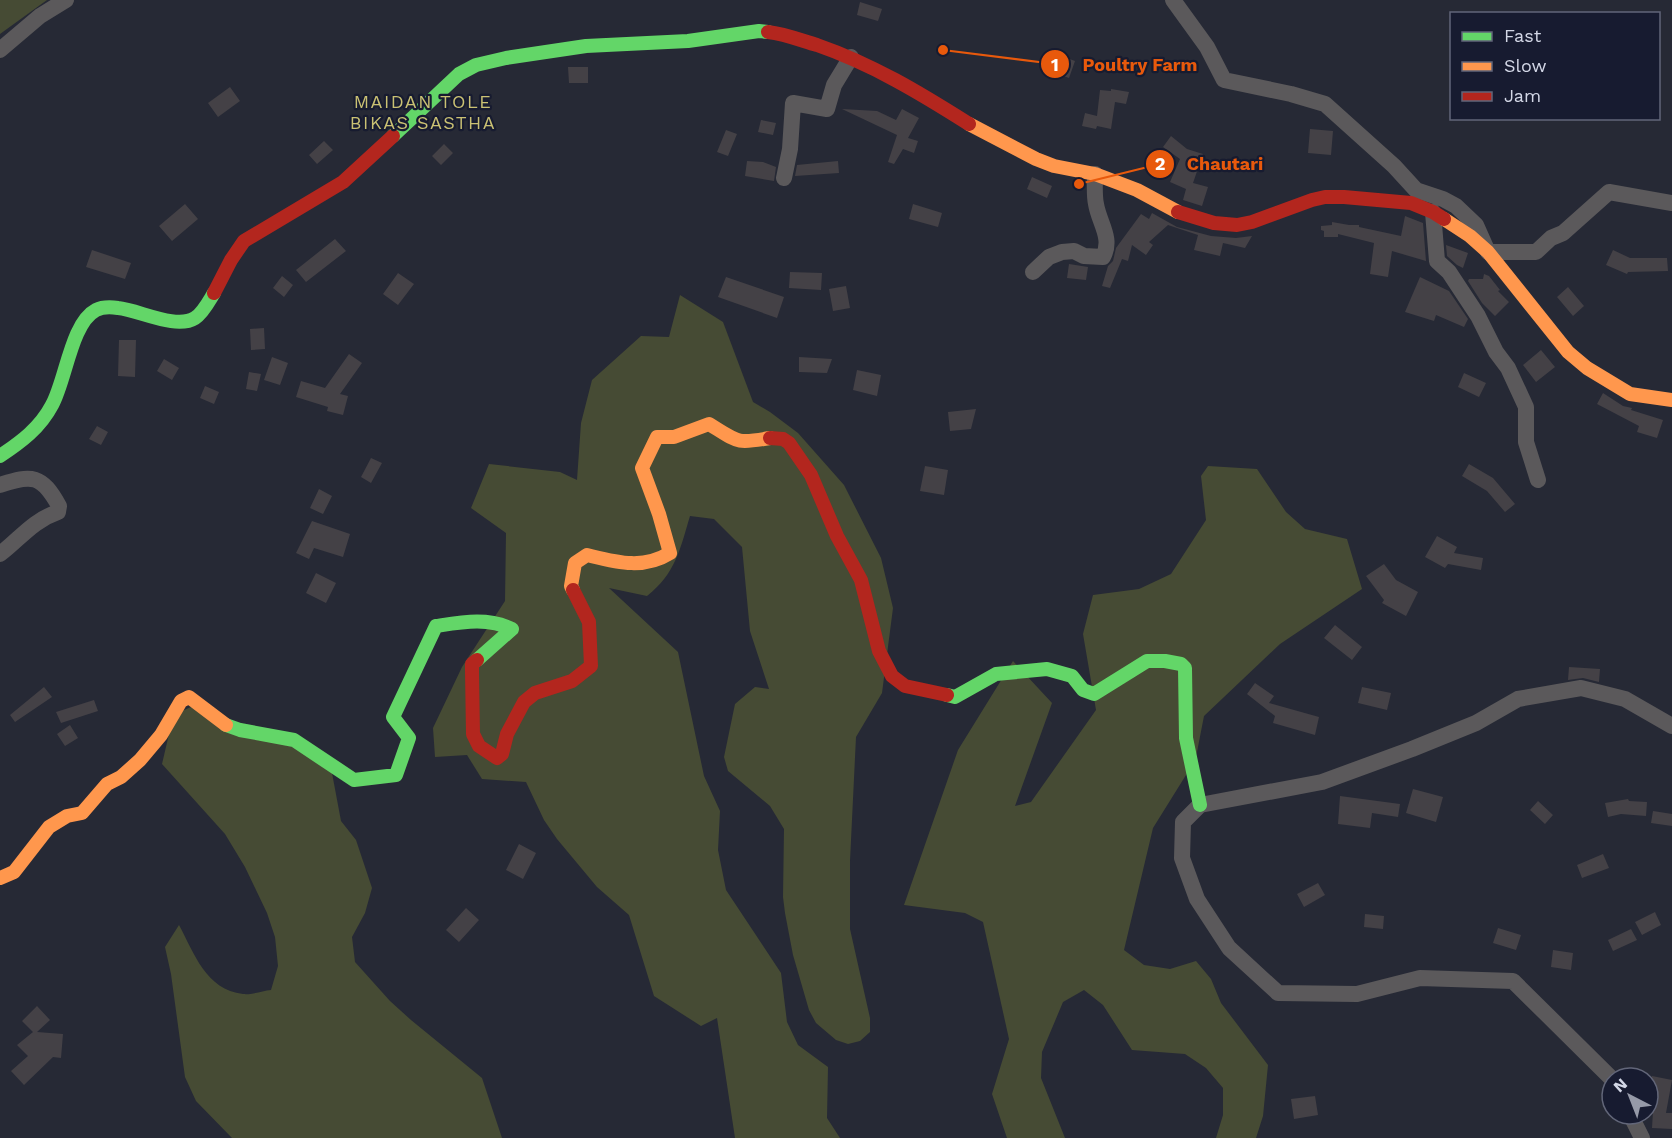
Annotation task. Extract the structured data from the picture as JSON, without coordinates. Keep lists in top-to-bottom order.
{
  "districts": ["MAIDAN TOLE BIKAS SASTHA"],
  "places": ["Poultry Farm", "Chautari"],
  "legend": ["Fast", "Slow", "Jam"],
  "north": "top left"
}
